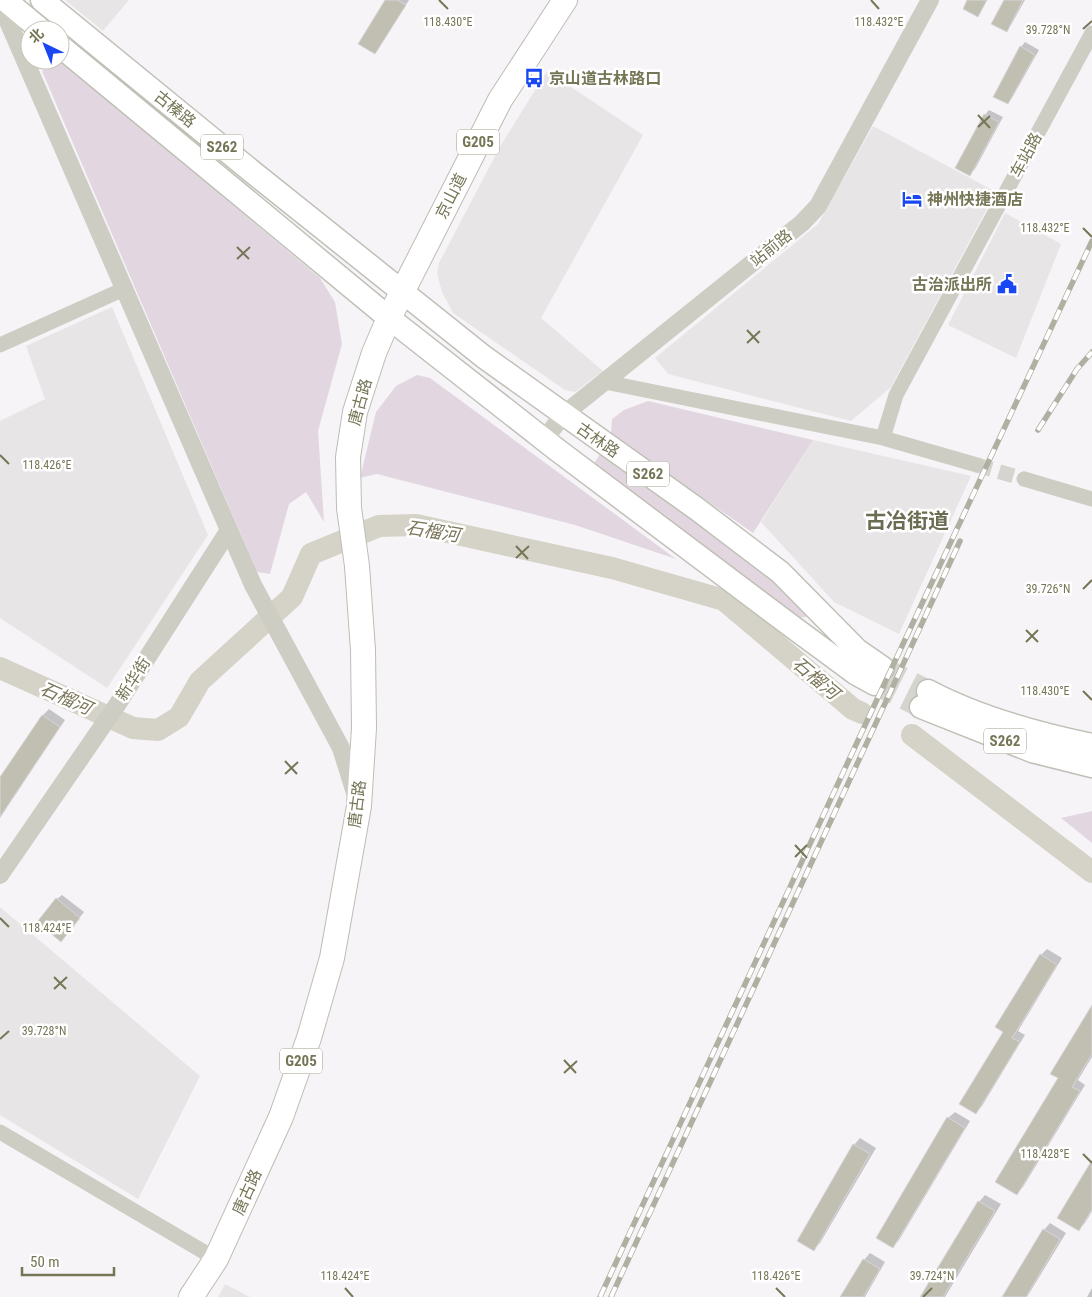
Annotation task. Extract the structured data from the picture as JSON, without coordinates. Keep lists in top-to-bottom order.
{
  "streets": {
    "highway": ["G205", "京山道", "唐古路"],
    "main road": ["古榛路", "S262", "古林路"],
    "street": ["车站路", "站前路", "新华街"]
  },
  "crossings": [
    ["古榛路", "京山道"],
    ["古榛路", "唐古路"],
    ["古榛路", "古林路"],
    ["京山道", "唐古路"],
    ["京山道", "古林路"],
    ["站前路", "古林路"],
    ["唐古路", "古林路"]
  ],
  "districts": ["古冶街道"],
  "water": ["石榴河"],
  "places": {
    "bus stop": ["京山道古林路口"],
    "hotel": ["神州快捷酒店"],
    "public building": ["古治派出所"]
  },
  "scale_bar": "50 m",
  "north": "top left",
  "coordinates": [
    "118.430°E",
    "118.432°E",
    "39.728°N",
    "118.426°E",
    "39.726°N",
    "118.424°E",
    "118.428°E",
    "39.724°N"
  ]
}
